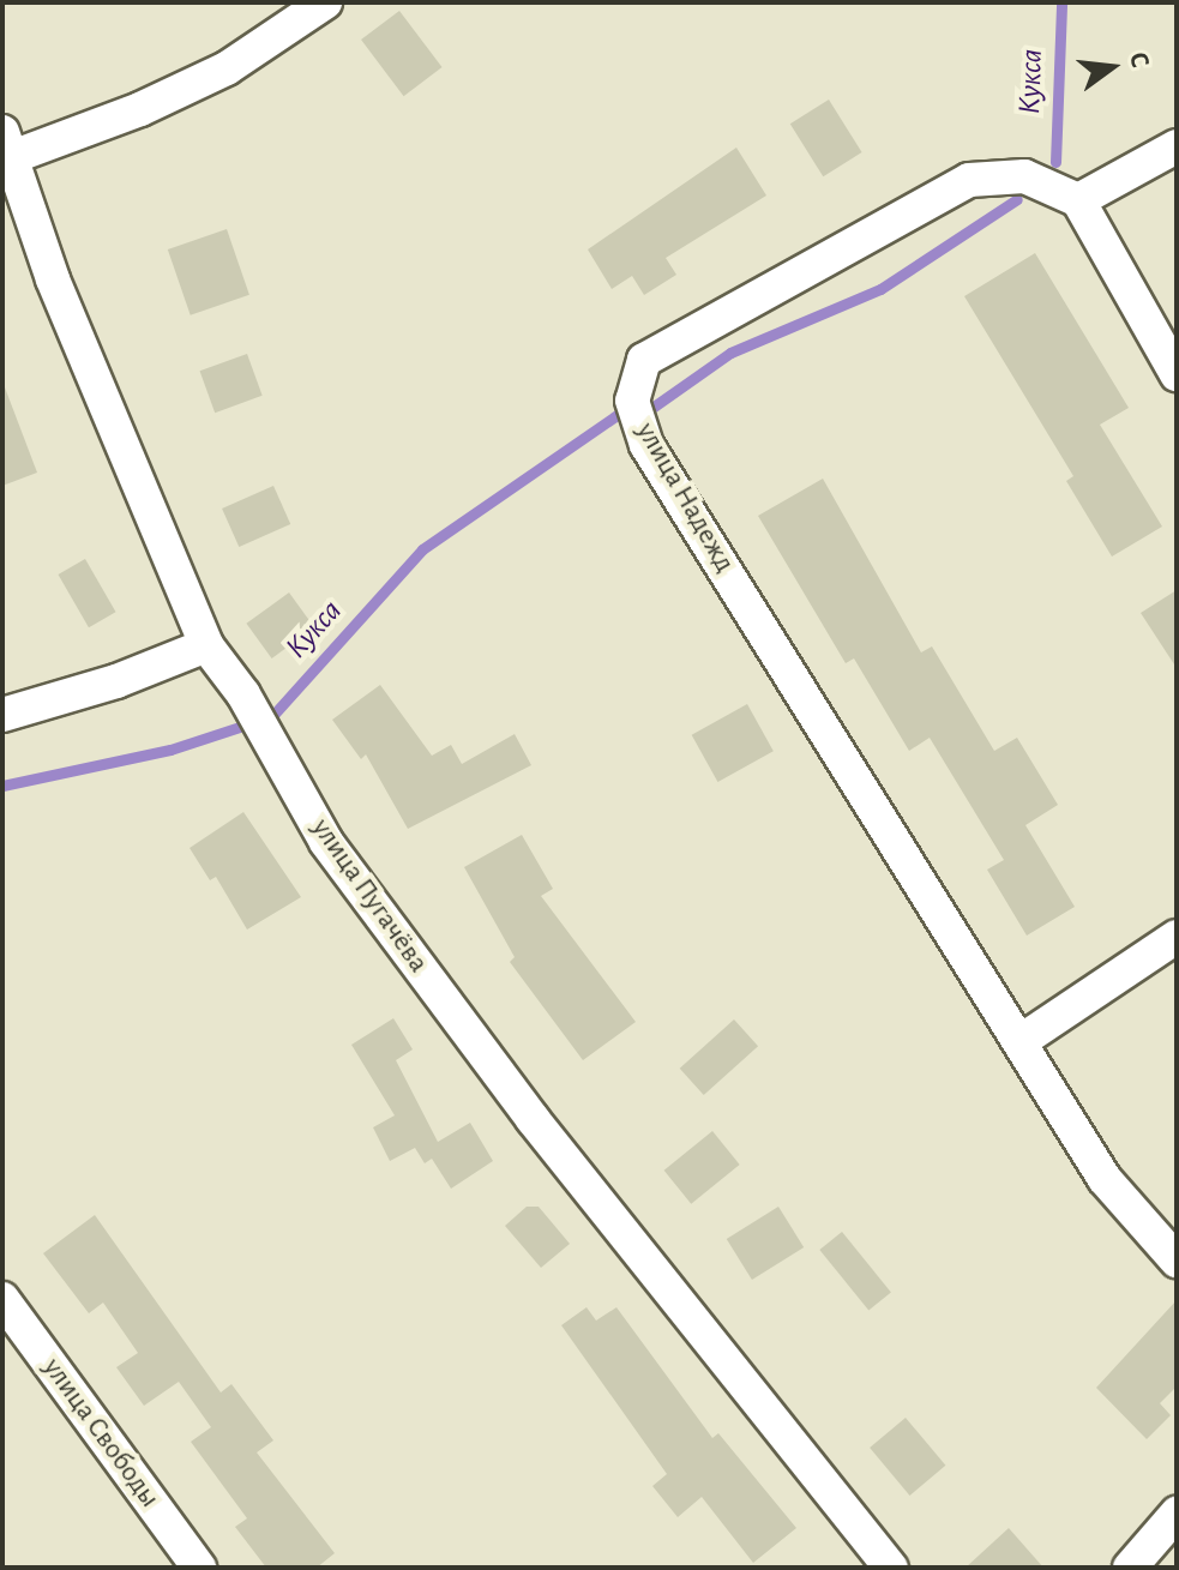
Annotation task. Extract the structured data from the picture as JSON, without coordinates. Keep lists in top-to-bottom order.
{
  "streets": {
    "street": ["улица Надежд", "улица Пугачёва", "улица Свободы"]
  },
  "water": ["Кукса"],
  "north": "right"
}
